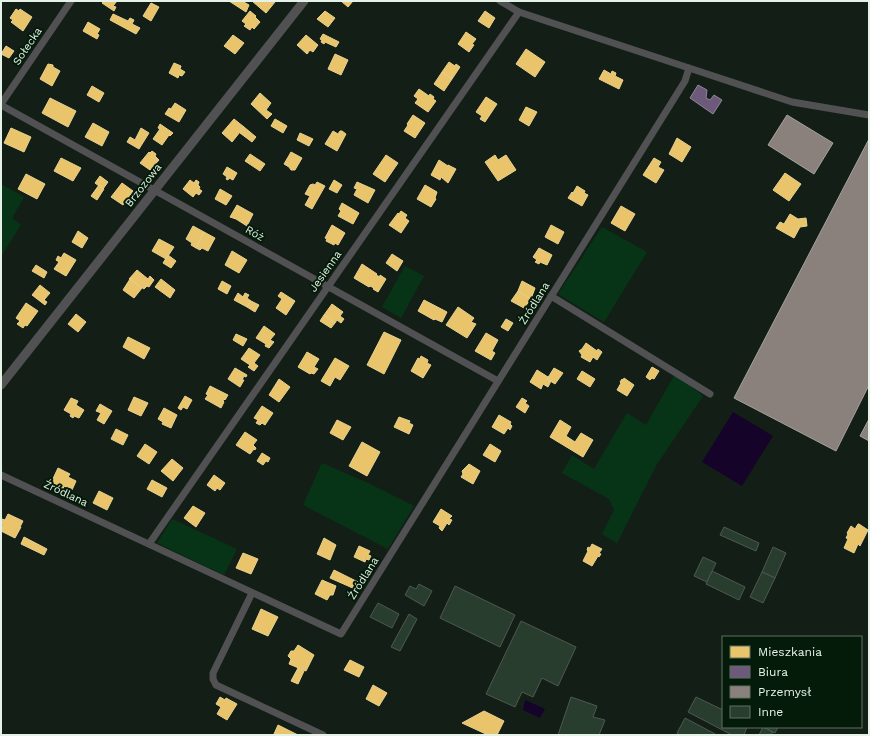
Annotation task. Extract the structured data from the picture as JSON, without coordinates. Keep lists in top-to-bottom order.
{
  "streets": {
    "street": [
      "Sołecka",
      "Brzozowa",
      "Róż",
      "Jesienna",
      "Źródlana"
    ]
  },
  "crossings": [
    ["Sołecka", "Róż"],
    ["Brzozowa", "Róż"],
    ["Róż", "Jesienna"],
    ["Róż", "Źródlana"],
    ["Jesienna", "Źródlana"]
  ],
  "legend": [
    "Mieszkania",
    "Biura",
    "Przemysł",
    "Inne"
  ]
}
